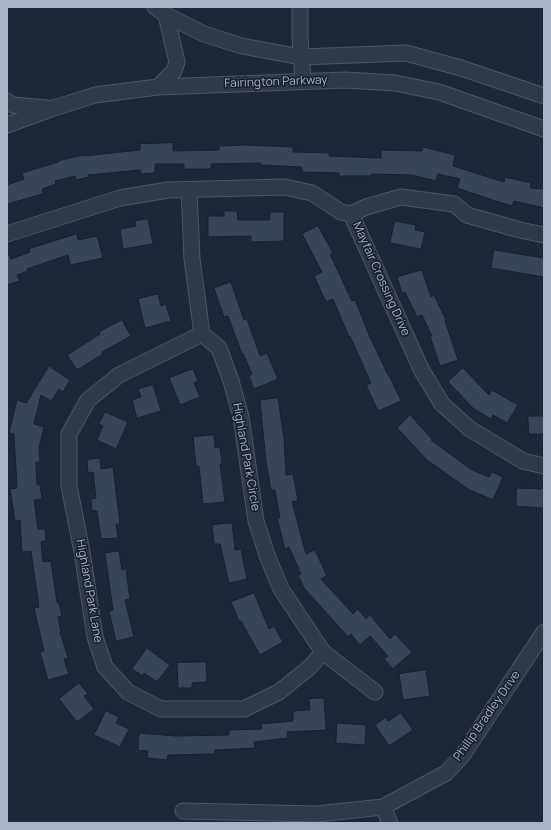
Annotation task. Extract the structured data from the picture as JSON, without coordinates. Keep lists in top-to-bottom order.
{
  "streets": {
    "street": [
      "Fairington Parkway",
      "Mayfair Crossing Drive",
      "Highland Park Circle",
      "Highland Park Lane",
      "Phillip Bradley Drive"
    ]
  },
  "crossings": [
    ["Highland Park Circle", "Highland Park Lane"]
  ]
}
